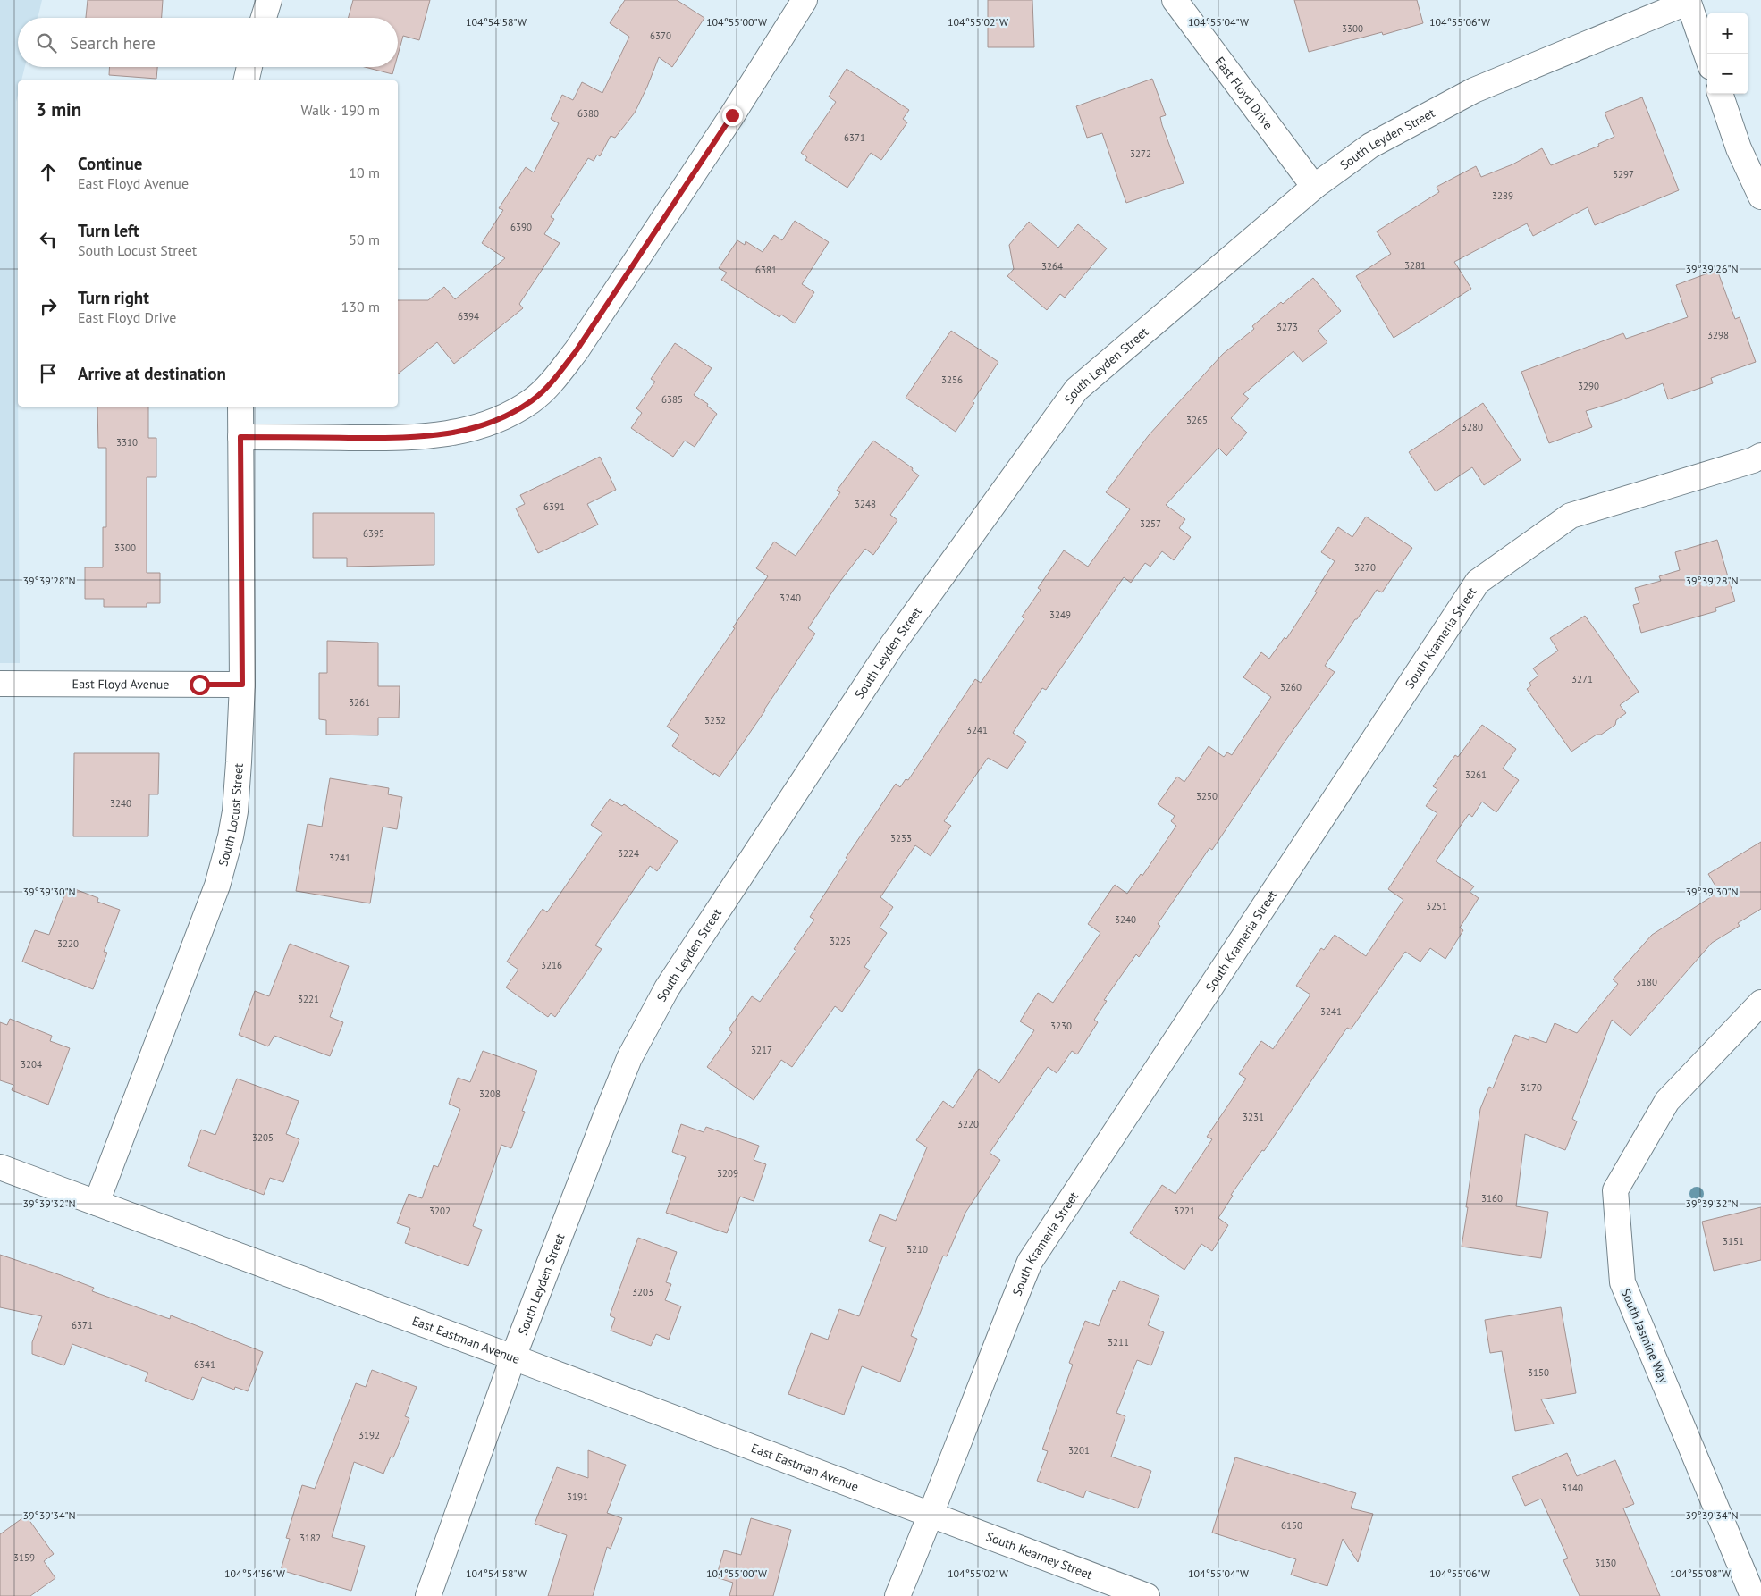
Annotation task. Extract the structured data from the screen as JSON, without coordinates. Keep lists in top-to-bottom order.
{
  "streets": {
    "street": [
      "East Floyd Drive",
      "South Leyden Street",
      "South Krameria Street",
      "East Floyd Avenue",
      "South Locust Street",
      "South Jasmine Way",
      "East Eastman Avenue",
      "South Kearney Street"
    ]
  },
  "crossings": [
    ["East Floyd Drive", "South Leyden Street"],
    ["South Leyden Street", "East Eastman Avenue"],
    ["South Krameria Street", "East Eastman Avenue"],
    ["South Krameria Street", "South Kearney Street"],
    ["East Floyd Avenue", "South Locust Street"],
    ["South Locust Street", "East Eastman Avenue"],
    ["East Eastman Avenue", "South Kearney Street"]
  ],
  "house_numbers": [
    "3300",
    "6370",
    "6380",
    "6371",
    "3272",
    "3297",
    "3289",
    "6390",
    "3281",
    "3264",
    "6381",
    "6394",
    "3273",
    "3298",
    "3256",
    "3290",
    "6385",
    "3265",
    "3280",
    "3310",
    "3248",
    "6391",
    "3257",
    "6395",
    "3300",
    "3270",
    "3240",
    "3249",
    "3271",
    "3260",
    "3261",
    "3232",
    "3241",
    "3261",
    "3250",
    "3240",
    "3233",
    "3224",
    "3241",
    "3251",
    "3240",
    "3225",
    "3220",
    "3216",
    "3180",
    "3221",
    "3241",
    "3230",
    "3217",
    "3204",
    "3170",
    "3208",
    "3231",
    "3220",
    "3205",
    "3209",
    "3160",
    "3202",
    "3221",
    "3151",
    "3210",
    "3203",
    "6371",
    "3211",
    "6341",
    "3150",
    "3192",
    "3201",
    "3140",
    "3191",
    "6150",
    "3182",
    "3159",
    "3130"
  ],
  "page": {
    "map_buttons": ["+", "−"],
    "search": "Search here",
    "heading": ["3 min", "Walk · 190 m"],
    "list": [
      ["Continue", "East Floyd Avenue", "10 m"],
      ["Turn left", "South Locust Street", "50 m"],
      ["Turn right", "East Floyd Drive", "130 m"],
      "Arrive at destination"
    ]
  },
  "coordinates": [
    "104°54'58\"W",
    "104°55'00\"W",
    "104°55'02\"W",
    "104°55'04\"W",
    "104°55'06\"W",
    "39°39'26\"N",
    "39°39'28\"N",
    "39°39'30\"N",
    "39°39'32\"N",
    "39°39'34\"N",
    "104°54'56\"W",
    "104°55'08\"W"
  ]
}
